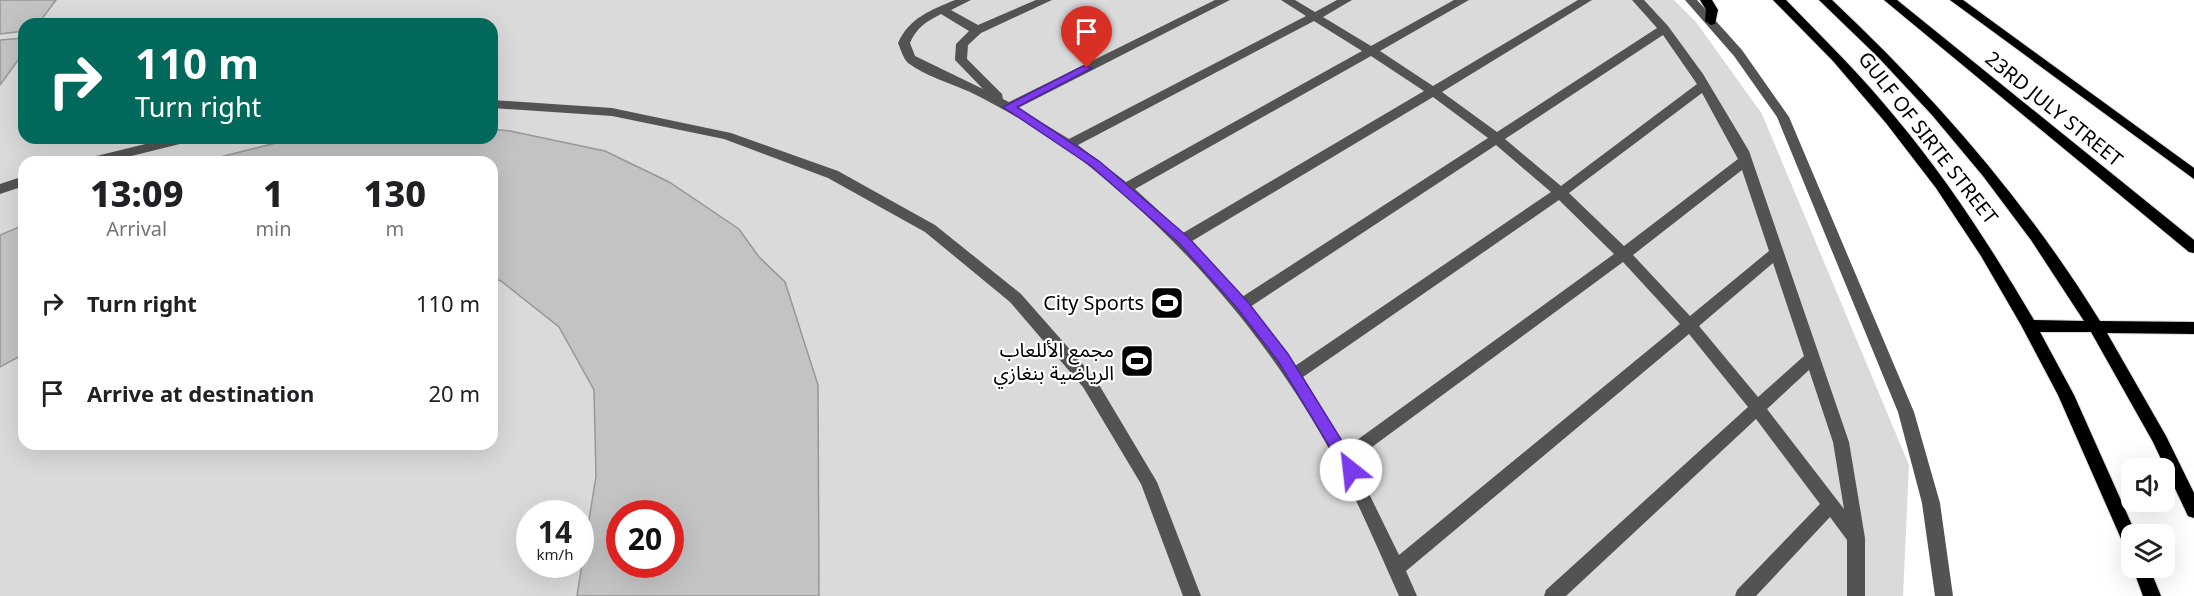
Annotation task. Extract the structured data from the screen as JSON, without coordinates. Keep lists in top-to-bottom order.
{
  "streets": {
    "main road": ["23RD JULY STREET", "GULF OF SIRTE STREET"]
  },
  "places": {
    "sports": ["City Sports", "مجمع الأللعاب الرياضية بنغازي"]
  },
  "page": {
    "turn": ["110 m", "Turn right"],
    "eta": [
      "13:09",
      "Arrival",
      "1",
      "min",
      "130",
      "m"
    ],
    "list": [
      {
        "name": "Turn right",
        "value": "110 m"
      },
      {
        "name": "Arrive at destination",
        "value": "20 m"
      }
    ],
    "speed": "14 km/h",
    "limit": "20"
  }
}
